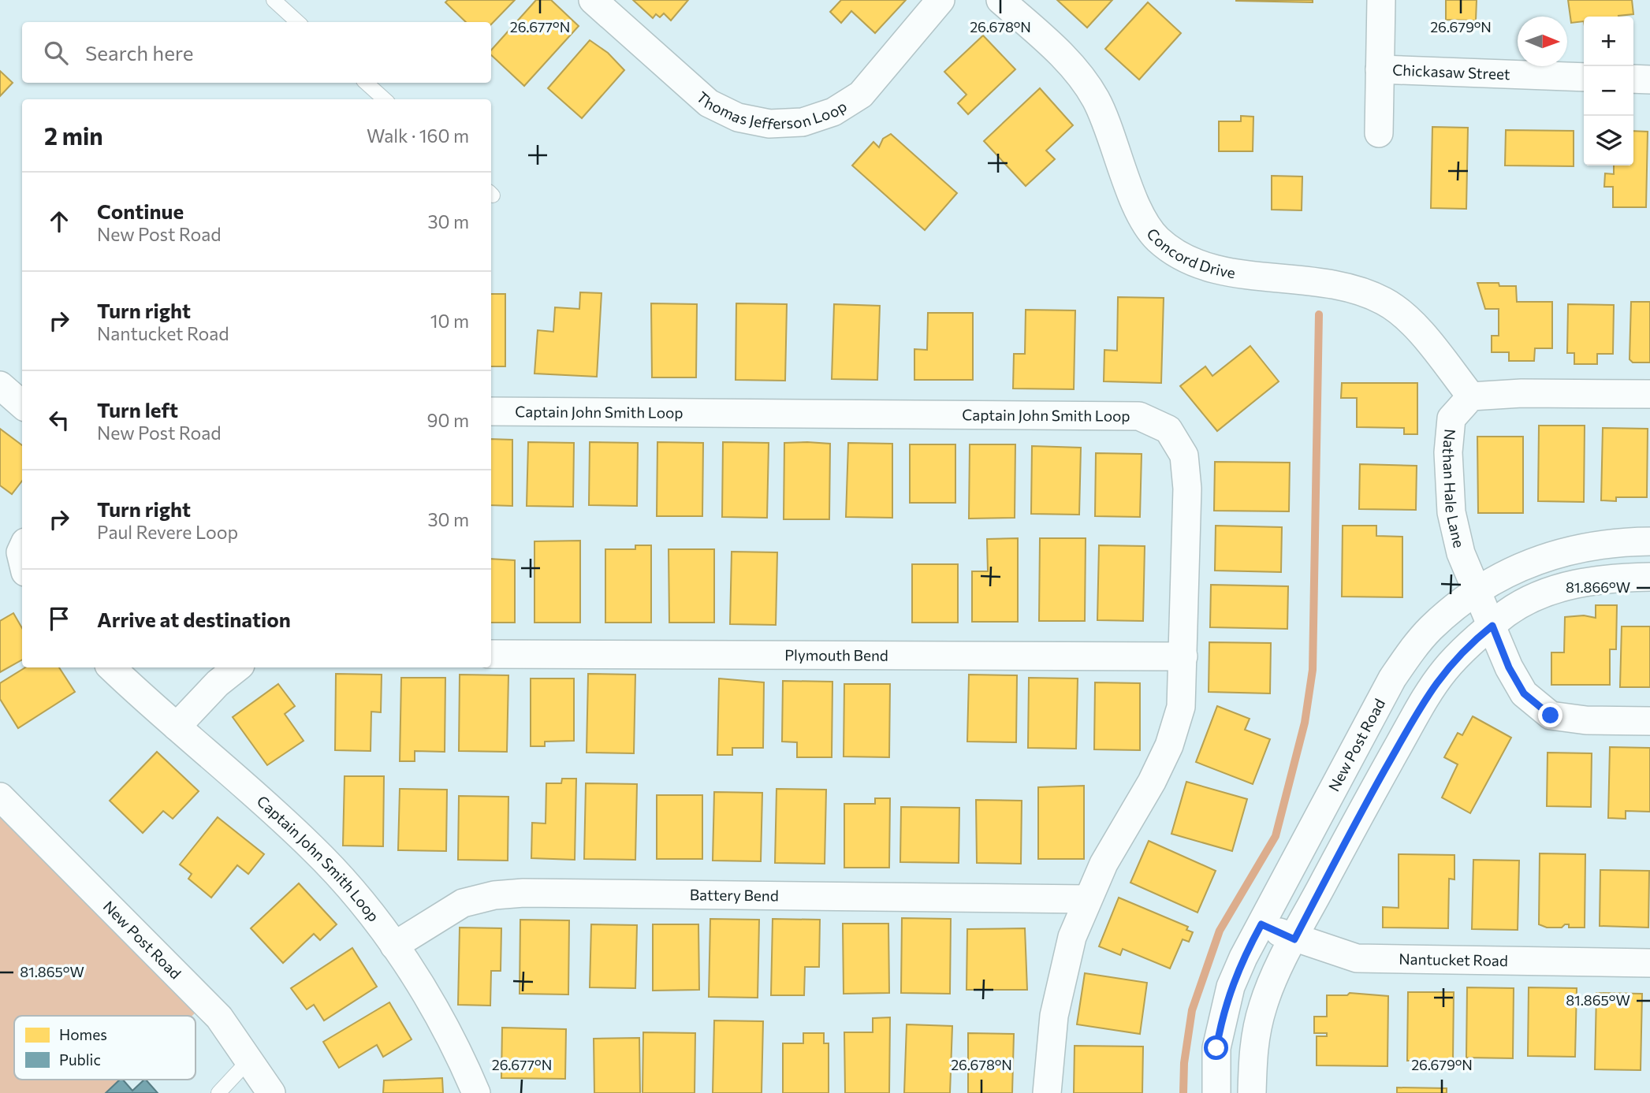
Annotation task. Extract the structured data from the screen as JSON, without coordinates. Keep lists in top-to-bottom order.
{
  "streets": {
    "street": [
      "Chickasaw Street",
      "Thomas Jefferson Loop",
      "Concord Drive",
      "Captain John Smith Loop",
      "Nathan Hale Lane",
      "Plymouth Bend",
      "New Post Road",
      "Battery Bend",
      "Nantucket Road"
    ]
  },
  "crossings": [
    ["Concord Drive", "Nathan Hale Lane"],
    ["Captain John Smith Loop", "Plymouth Bend"],
    ["Captain John Smith Loop", "Battery Bend"],
    ["Nathan Hale Lane", "New Post Road"],
    ["New Post Road", "Nantucket Road"]
  ],
  "legend": ["Homes", "Public"],
  "north": "right",
  "page": {
    "map_buttons": ["+", "−"],
    "search": "Search here",
    "heading": ["2 min", "Walk · 160 m"],
    "list": [
      ["Continue", "New Post Road", "30 m"],
      ["Turn right", "Nantucket Road", "10 m"],
      ["Turn left", "New Post Road", "90 m"],
      ["Turn right", "Paul Revere Loop", "30 m"],
      "Arrive at destination"
    ]
  },
  "coordinates": [
    "26.677°N",
    "26.678°N",
    "26.679°N",
    "81.866°W",
    "81.865°W"
  ]
}
